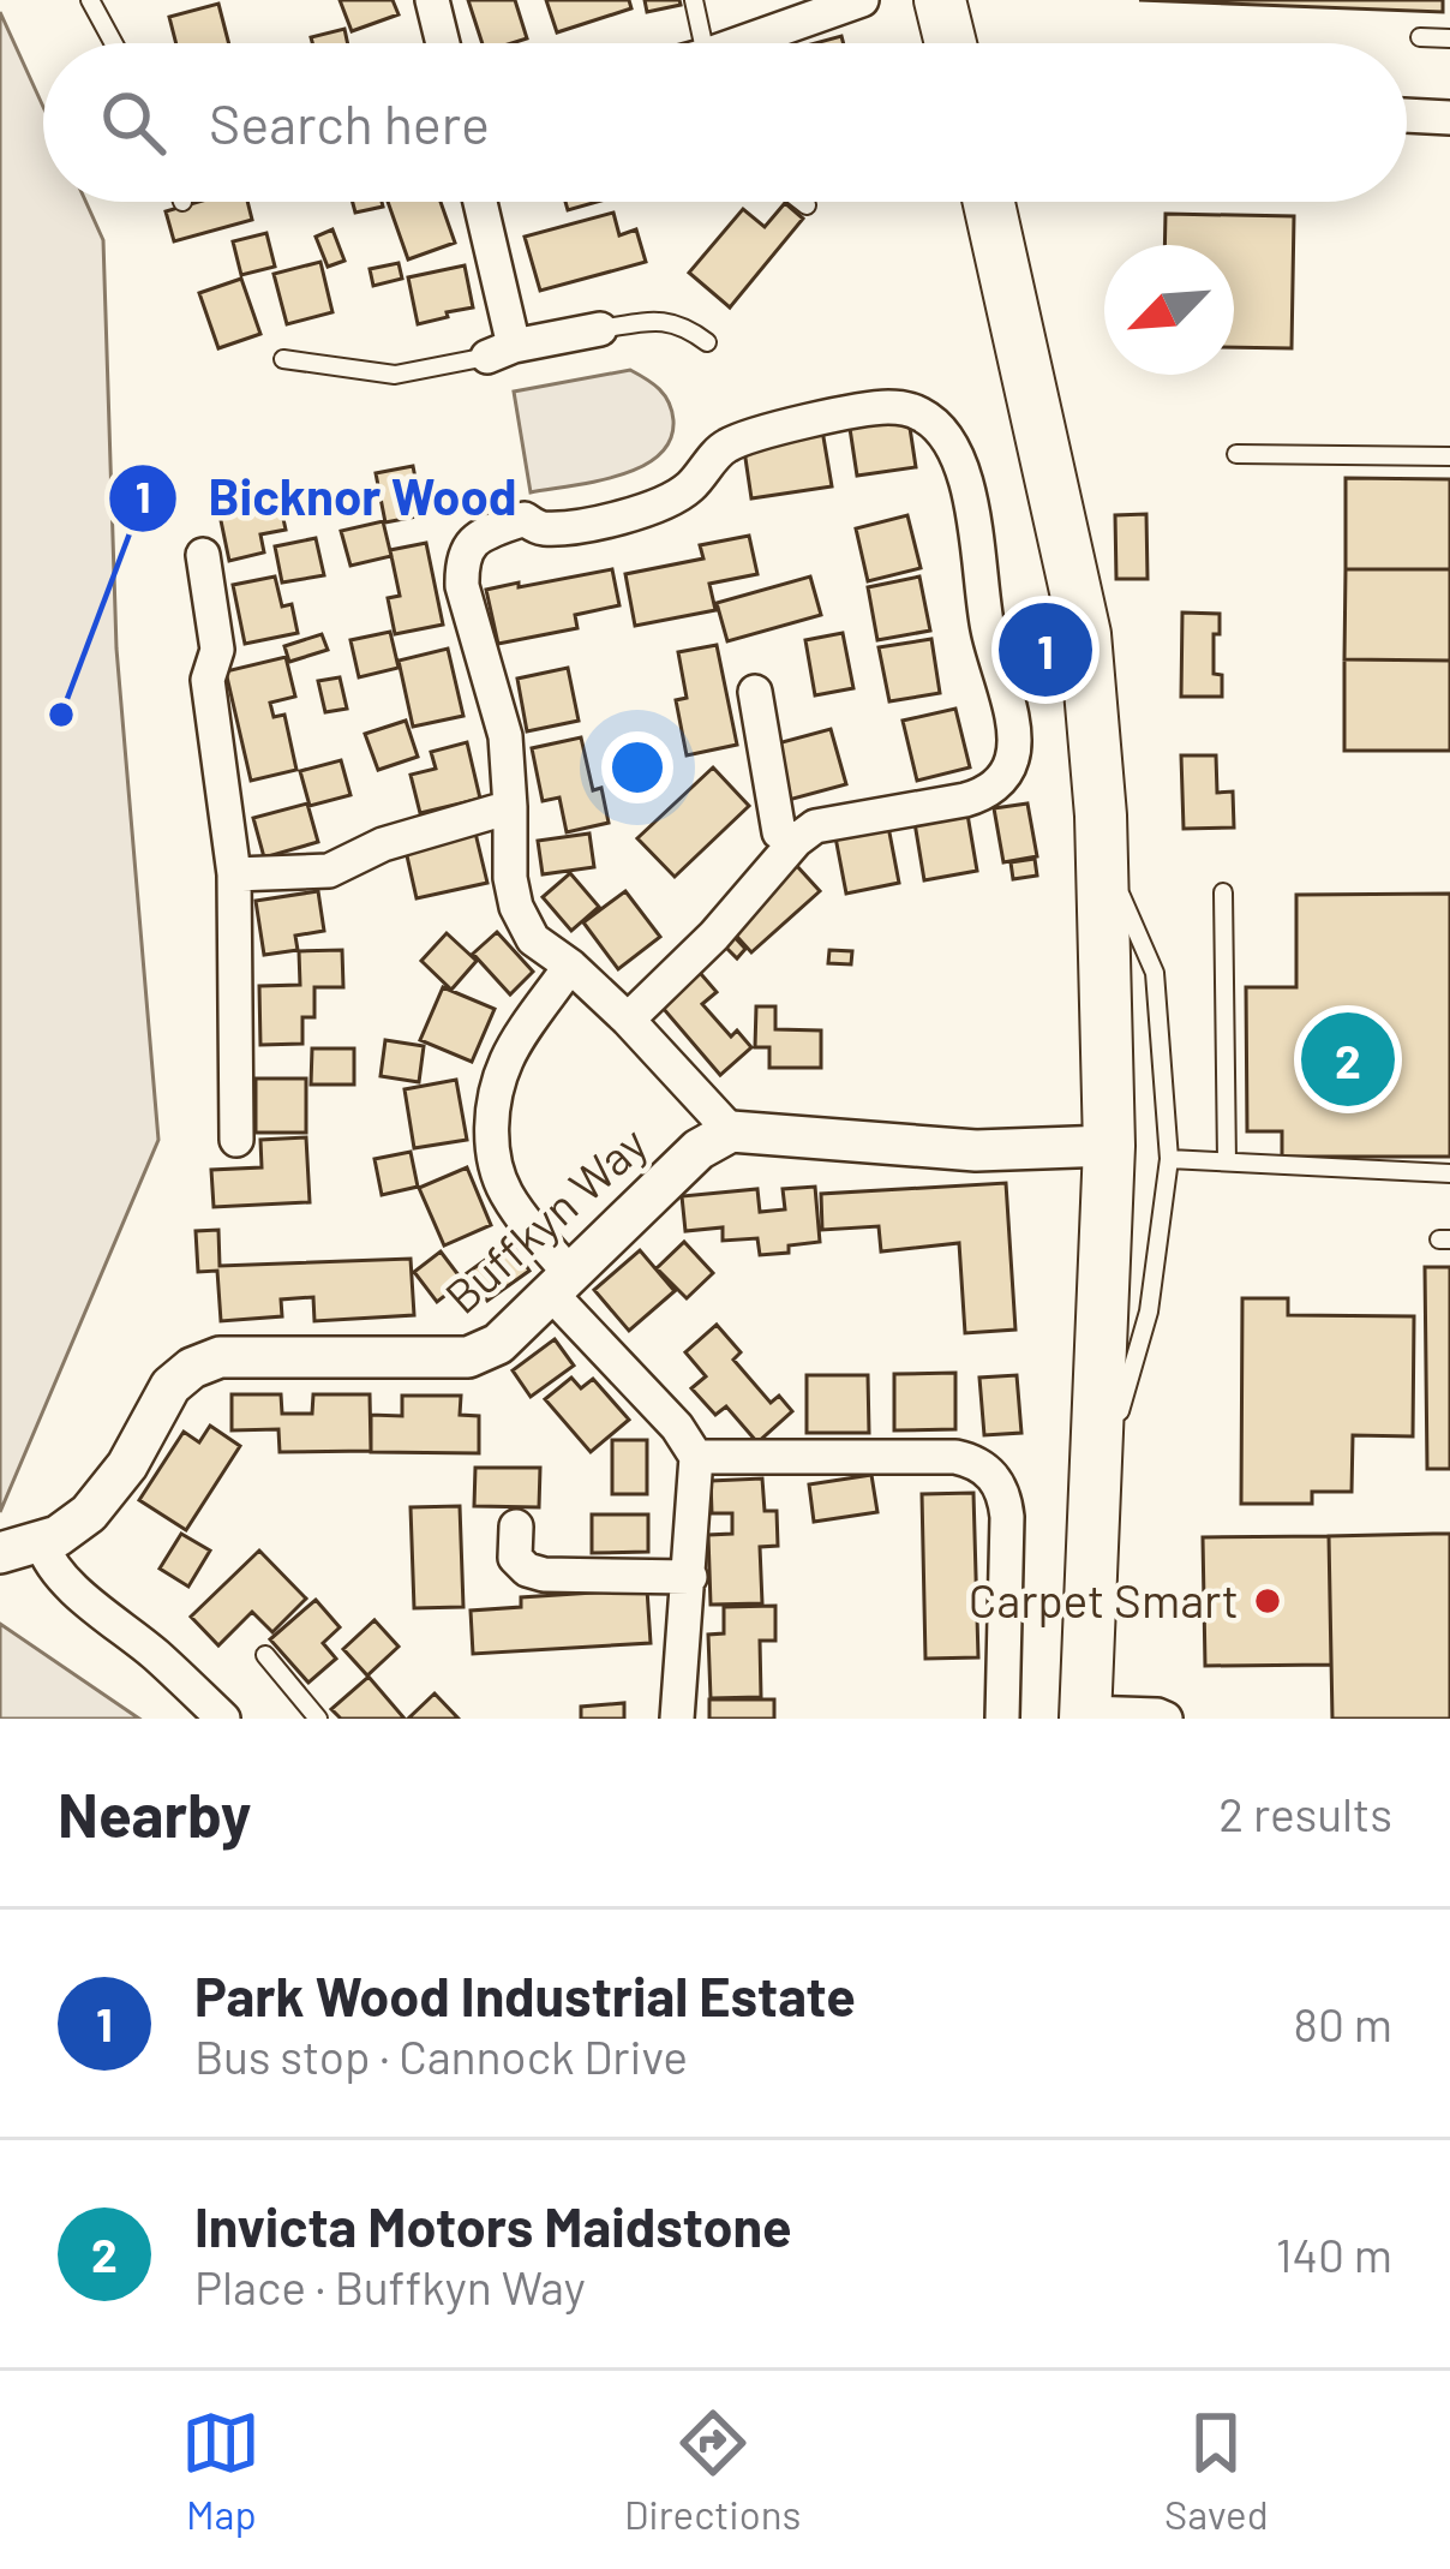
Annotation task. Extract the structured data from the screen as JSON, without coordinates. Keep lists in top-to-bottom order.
{
  "streets": {
    "street": ["Buffkyn Way"]
  },
  "places": ["Bicknor Wood", "Carpet Smart"],
  "north": "bottom left",
  "page": {
    "search": "Search here",
    "pins": ["1", "2"],
    "heading": ["Nearby", "2 results"],
    "list": [
      {
        "mark": "1",
        "name": "Park Wood Industrial Estate",
        "note": "Bus stop · Cannock Drive",
        "value": "80 m"
      },
      {
        "mark": "2",
        "name": "Invicta Motors Maidstone",
        "note": "Place · Buffkyn Way",
        "value": "140 m"
      }
    ],
    "nav": ["Map", "Directions", "Saved"]
  }
}
